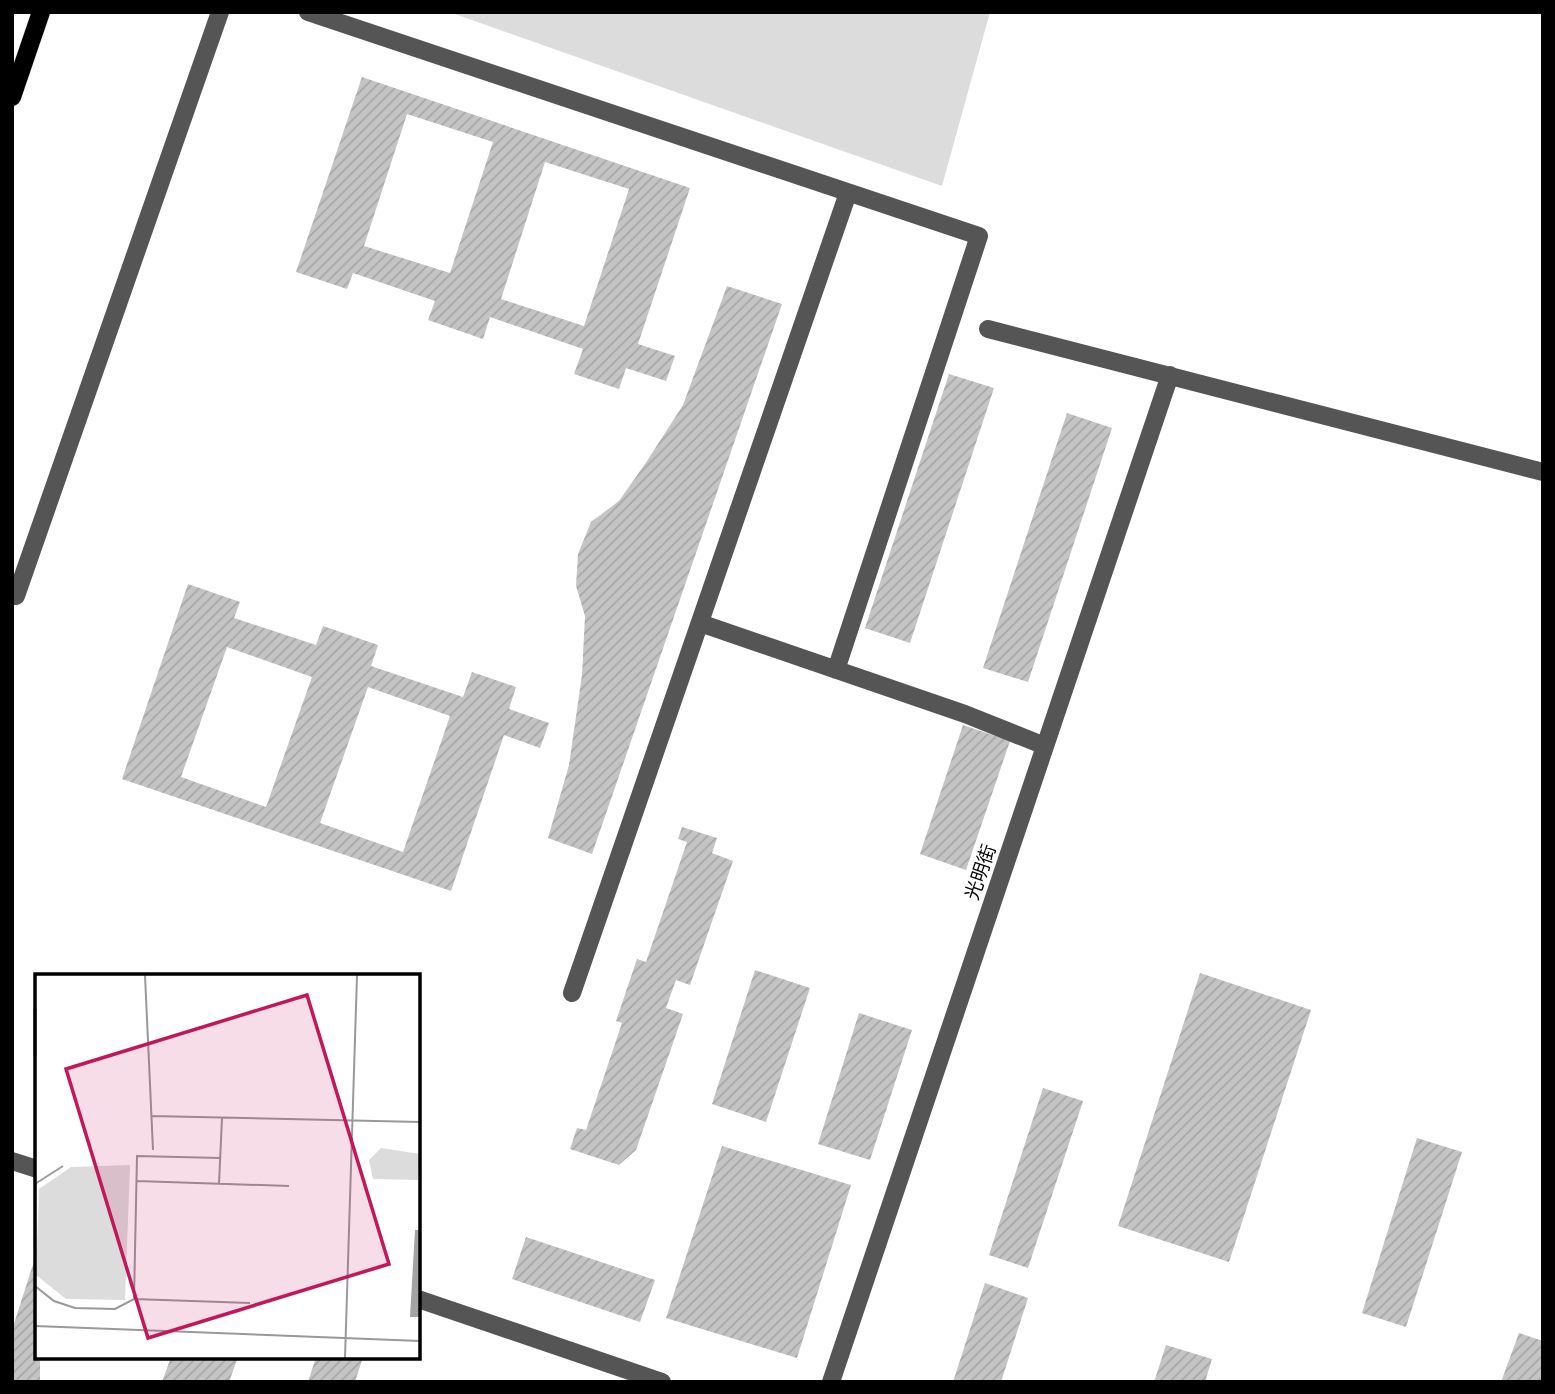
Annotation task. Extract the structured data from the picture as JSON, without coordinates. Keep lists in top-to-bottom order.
{
  "streets": {
    "street": ["光明街"]
  }
}
